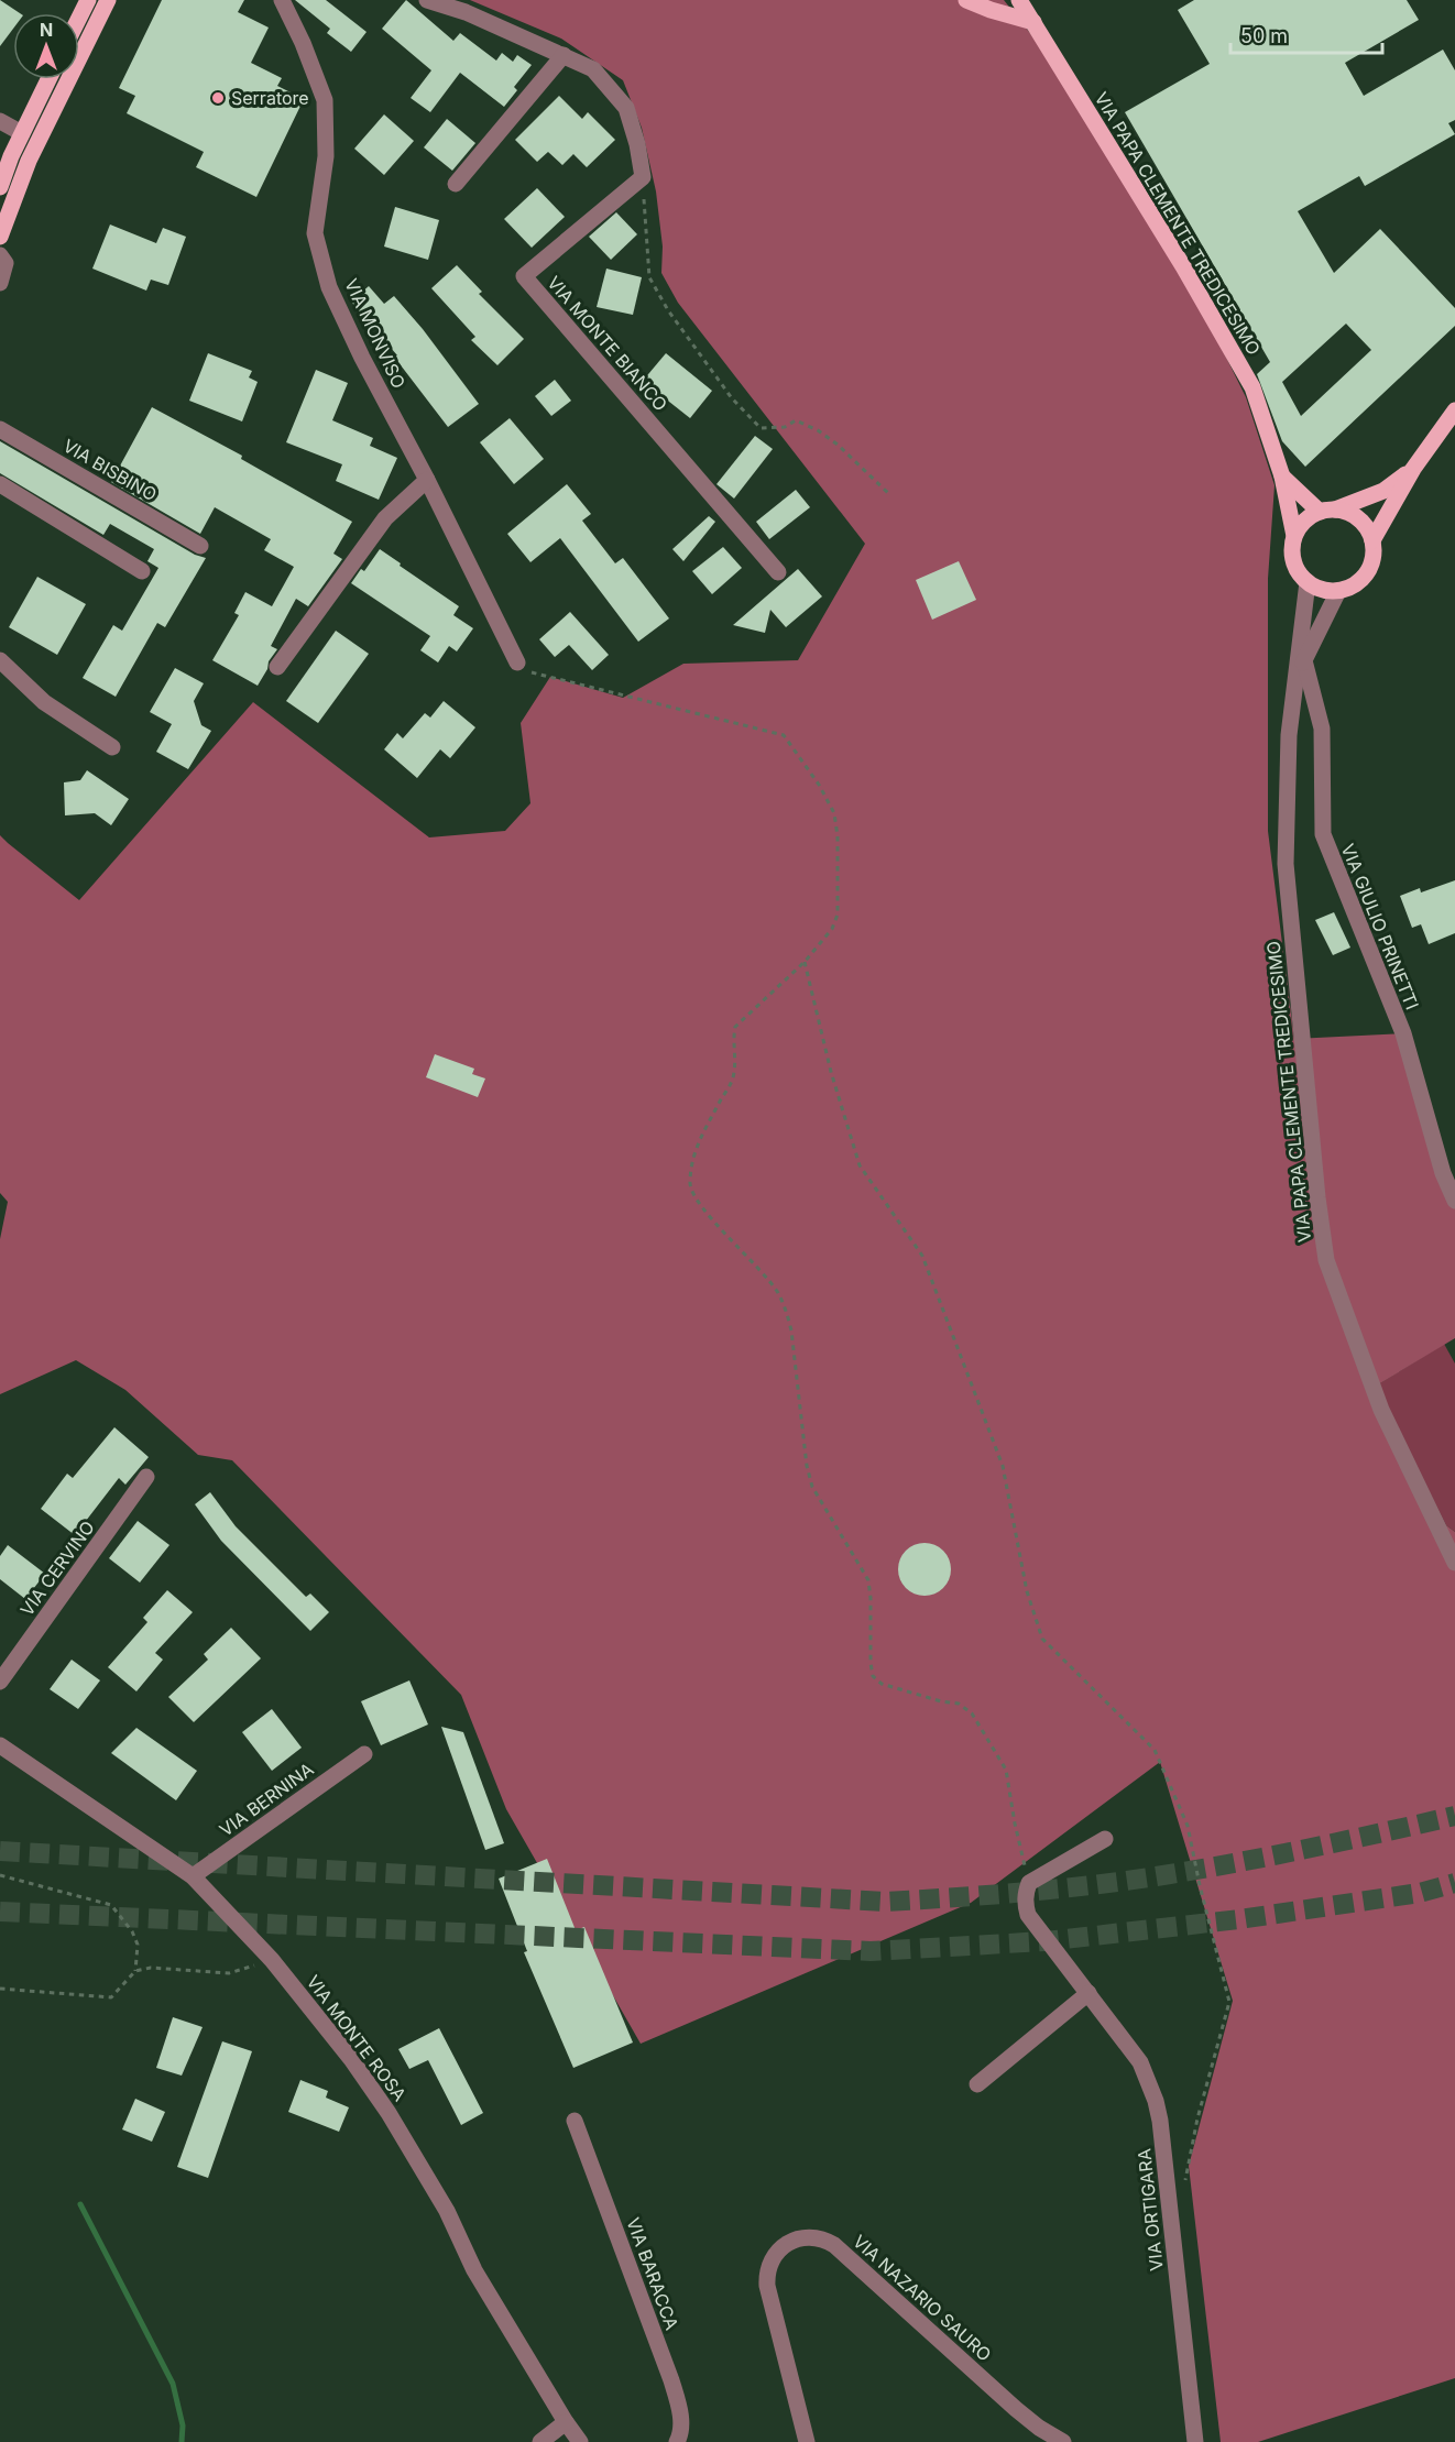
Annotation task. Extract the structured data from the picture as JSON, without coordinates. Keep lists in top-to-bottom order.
{
  "streets": {
    "main road": ["VIA PAPA CLEMENTE TREDICESIMO"],
    "street": [
      "VIA MONVISO",
      "VIA MONTE BIANCO",
      "VIA BISBINO",
      "VIA GIULIO PRINETTI",
      "VIA CERVINO",
      "VIA BERNINA",
      "VIA MONTE ROSA",
      "VIA ORTIGARA",
      "VIA BARACCA",
      "VIA NAZARIO SAURO"
    ]
  },
  "crossings": [
    ["VIA PAPA CLEMENTE TREDICESIMO", "VIA GIULIO PRINETTI"],
    ["VIA BERNINA", "VIA MONTE ROSA"]
  ],
  "places": ["Serratore"],
  "scale_bar": "50 m",
  "north": "top"
}
